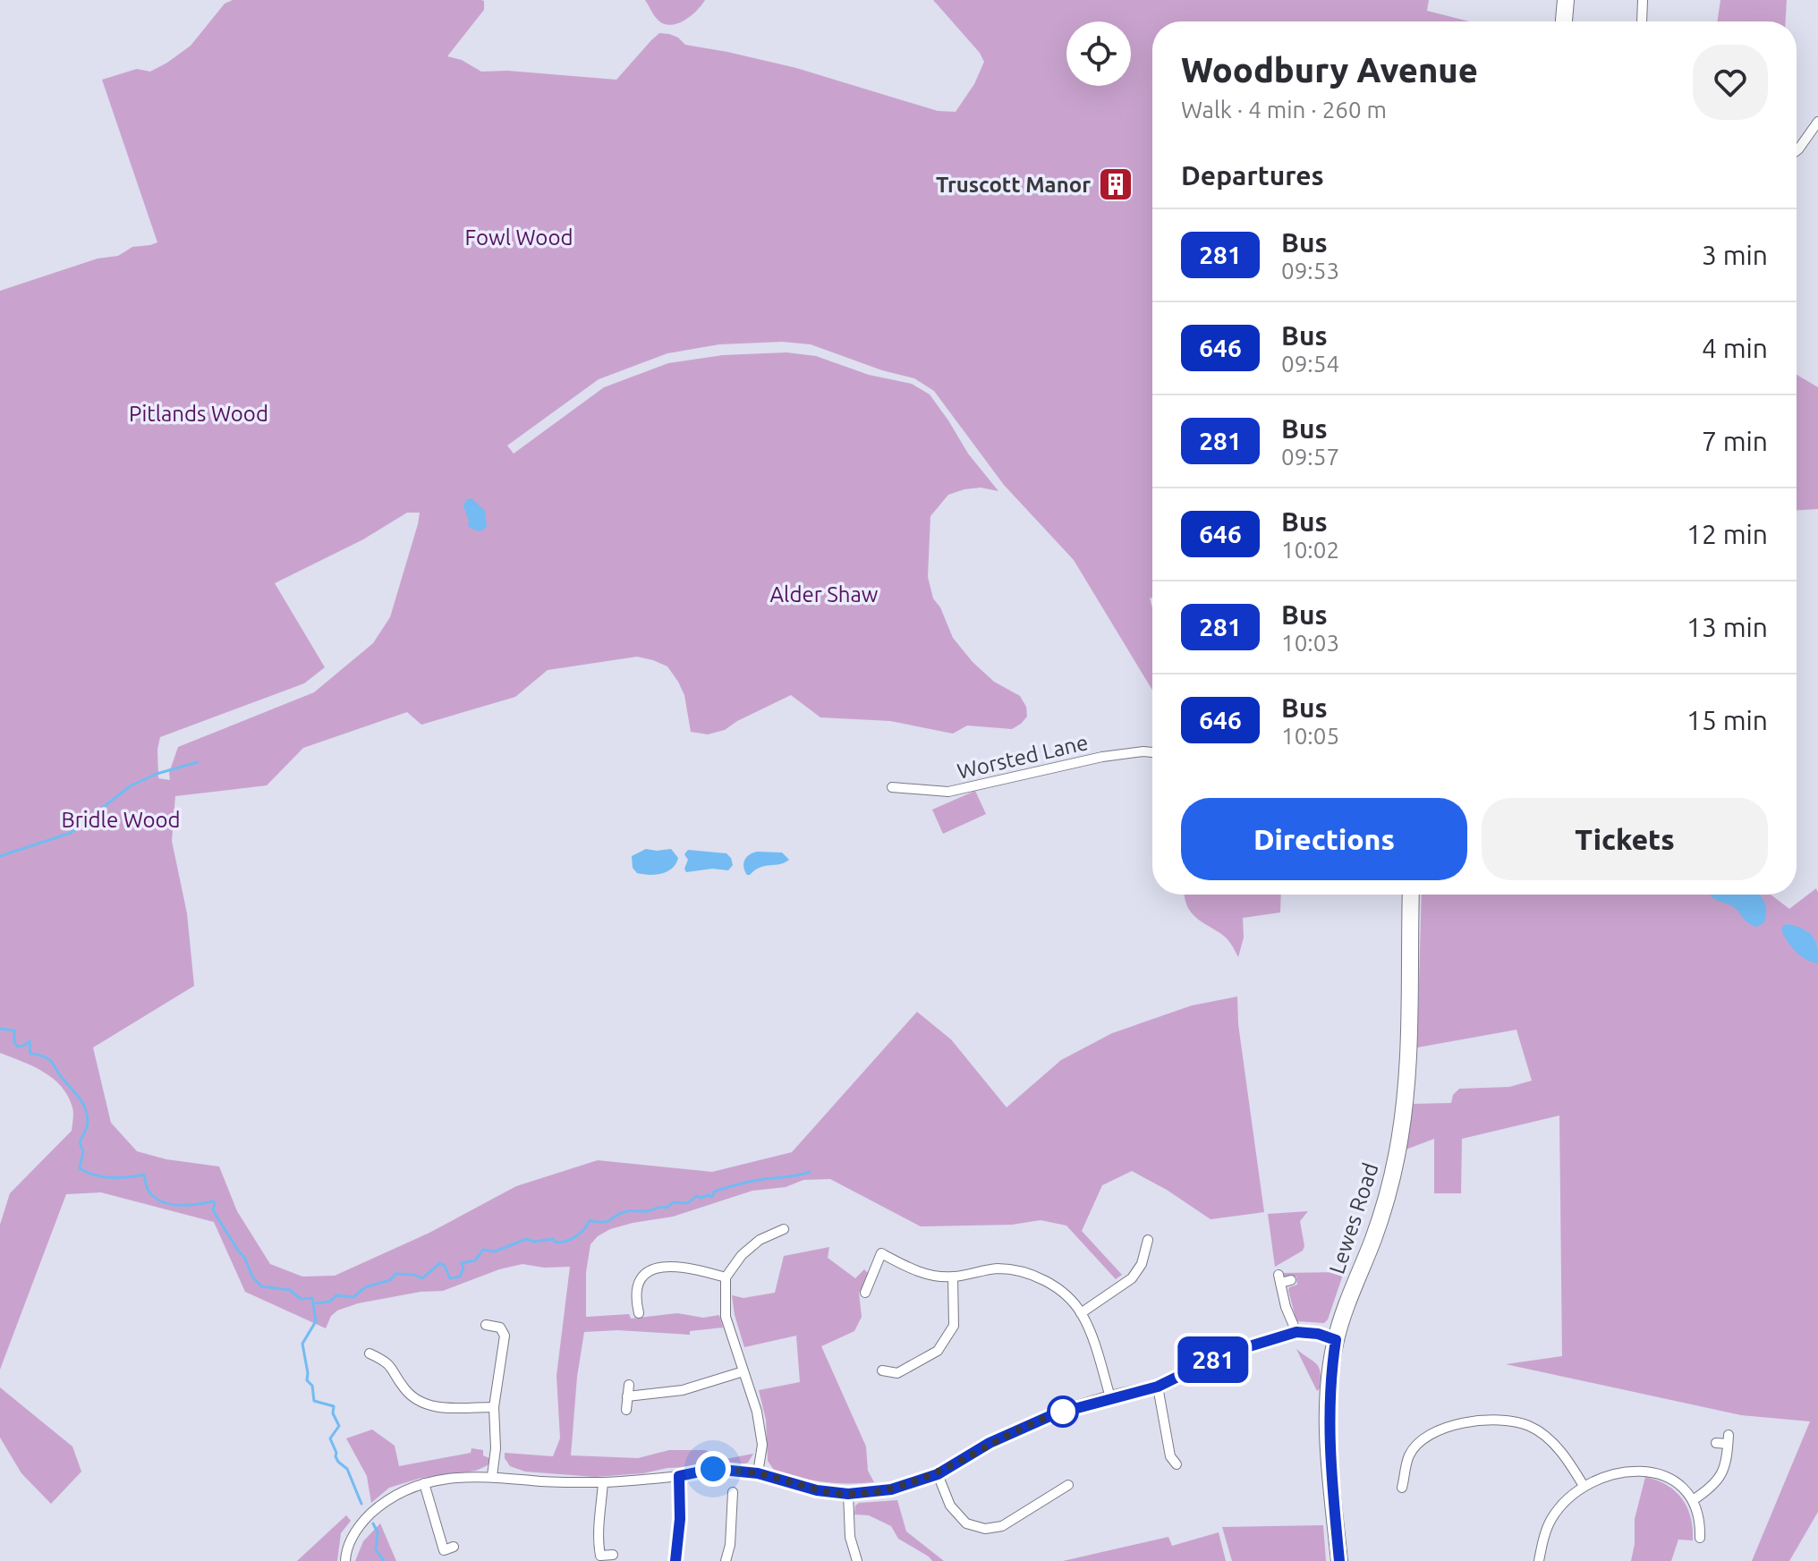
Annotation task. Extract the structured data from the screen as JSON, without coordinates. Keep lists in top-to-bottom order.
{
  "streets": {
    "highway": ["Lewes Road"],
    "street": ["Worsted Lane"]
  },
  "parks": [
    "Fowl Wood",
    "Pitlands Wood",
    "Alder Shaw",
    "Bridle Wood"
  ],
  "places": {
    "building": ["Truscott Manor"]
  },
  "lines": ["bus line 281"],
  "page": {
    "on_map": "281",
    "heading": [
      ["Woodbury Avenue", "Walk · 4 min · 260 m"],
      "Departures"
    ],
    "list": [
      {
        "mark": "281",
        "name": "Bus",
        "note": "09:53",
        "value": "3 min"
      },
      {
        "mark": "646",
        "name": "Bus",
        "note": "09:54",
        "value": "4 min"
      },
      {
        "mark": "281",
        "name": "Bus",
        "note": "09:57",
        "value": "7 min"
      },
      {
        "mark": "646",
        "name": "Bus",
        "note": "10:02",
        "value": "12 min"
      },
      {
        "mark": "281",
        "name": "Bus",
        "note": "10:03",
        "value": "13 min"
      },
      {
        "mark": "646",
        "name": "Bus",
        "note": "10:05",
        "value": "15 min"
      }
    ],
    "buttons": ["Directions", "Tickets"]
  }
}
